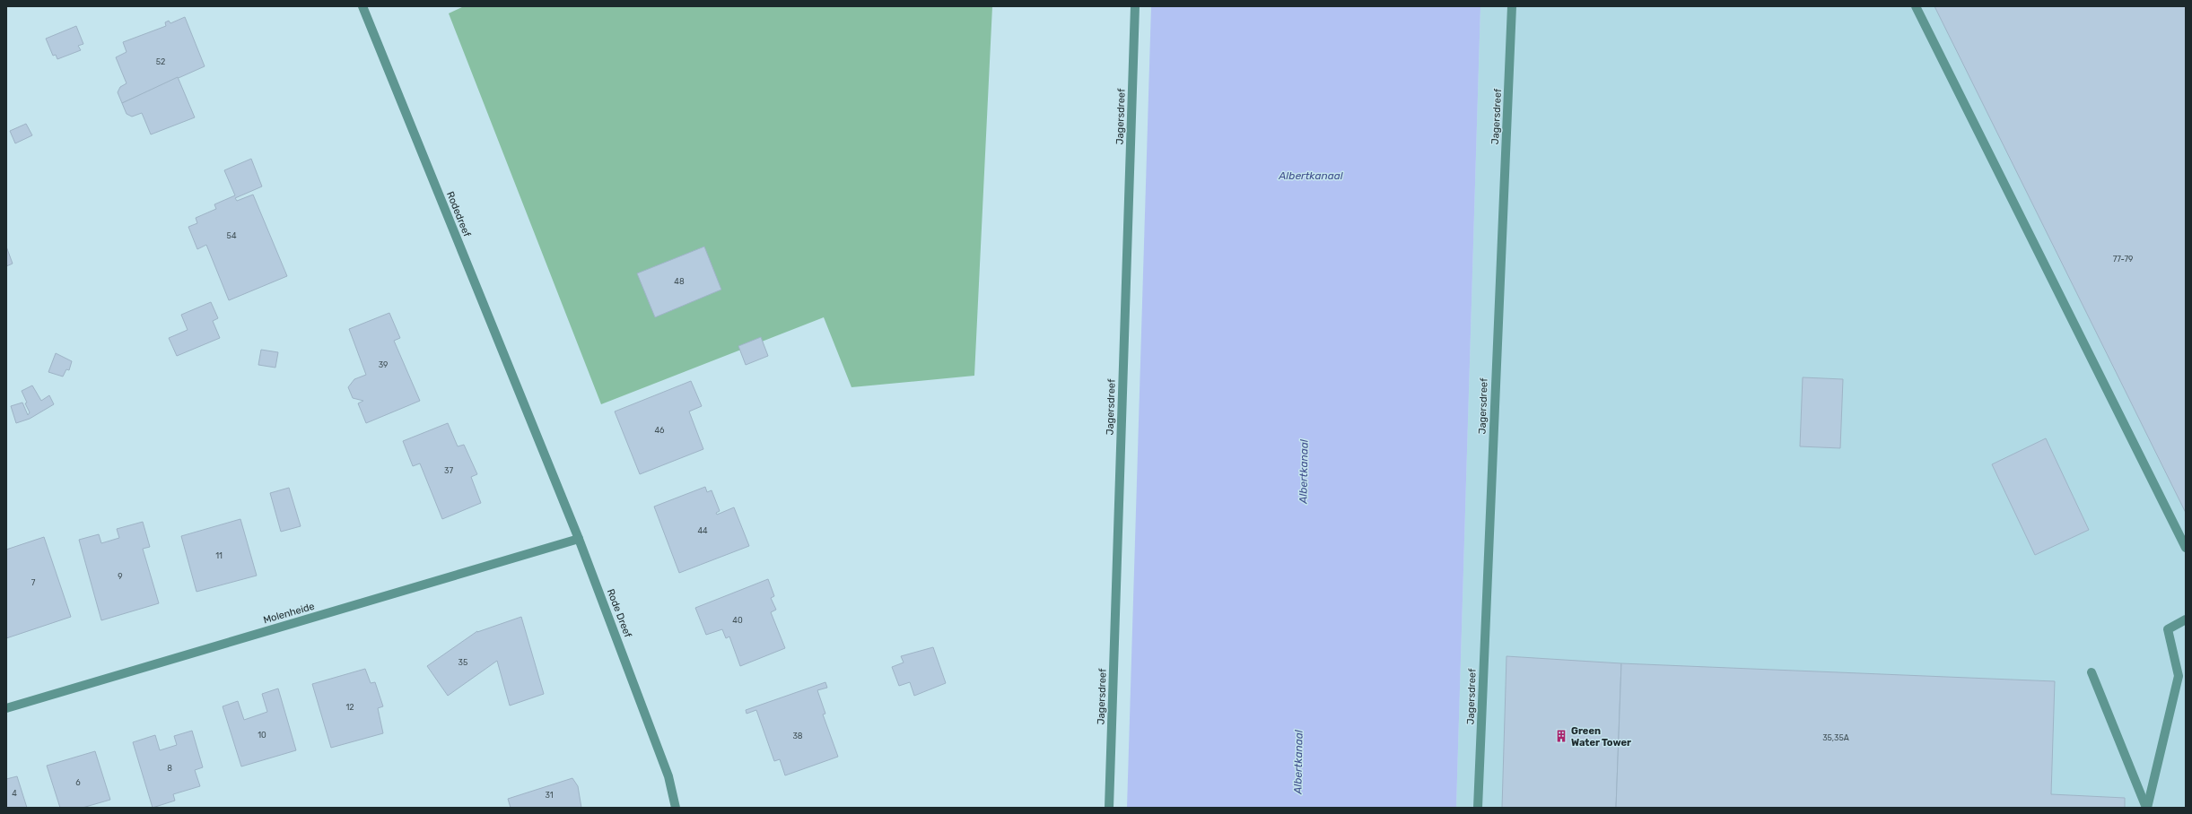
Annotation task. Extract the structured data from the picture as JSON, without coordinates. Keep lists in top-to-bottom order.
{
  "streets": {
    "street": [
      "Jagersdreef",
      "Rodedreef",
      "Molenheide",
      "Rode Dreef"
    ]
  },
  "crossings": [
    ["Rodedreef", "Rode Dreef"],
    ["Molenheide", "Rode Dreef"]
  ],
  "water": ["Albertkanaal"],
  "places": {
    "building": ["Green Water Tower"]
  },
  "house_numbers": [
    "52",
    "54",
    "77-79",
    "48",
    "39",
    "46",
    "37",
    "44",
    "11",
    "9",
    "7",
    "40",
    "35",
    "12",
    "10",
    "38",
    "35,35A",
    "8",
    "6",
    "4",
    "31"
  ]
}
